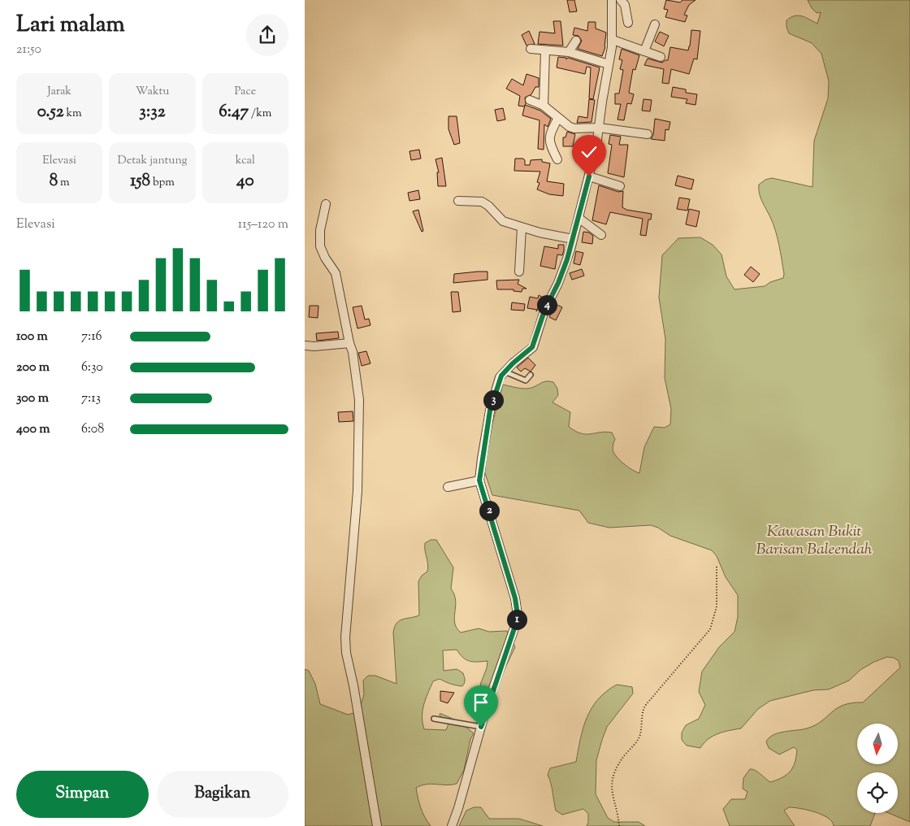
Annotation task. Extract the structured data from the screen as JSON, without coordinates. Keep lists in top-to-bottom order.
{
  "parks": ["Kawasan Bukit Barisan Baleendah"],
  "north": "bottom",
  "page": {
    "heading": ["Lari malam", "21:50"],
    "stats": [
      ["Jarak", "0.52 km"],
      ["Waktu", "3:32"],
      ["Pace", "6:47 /km"],
      ["Elevasi", "8 m"],
      ["Detak jantung", "158 bpm"],
      ["kcal", "40"]
    ],
    "chart": ["Elevasi", "115–120 m"],
    "pins": [
      "4",
      "3",
      "2",
      "1"
    ],
    "list": [
      {
        "name": "100 m",
        "note": "7:16"
      },
      {
        "name": "200 m",
        "note": "6:30"
      },
      {
        "name": "300 m",
        "note": "7:13"
      },
      {
        "name": "400 m",
        "note": "6:08"
      }
    ],
    "buttons": ["Simpan", "Bagikan"]
  }
}
